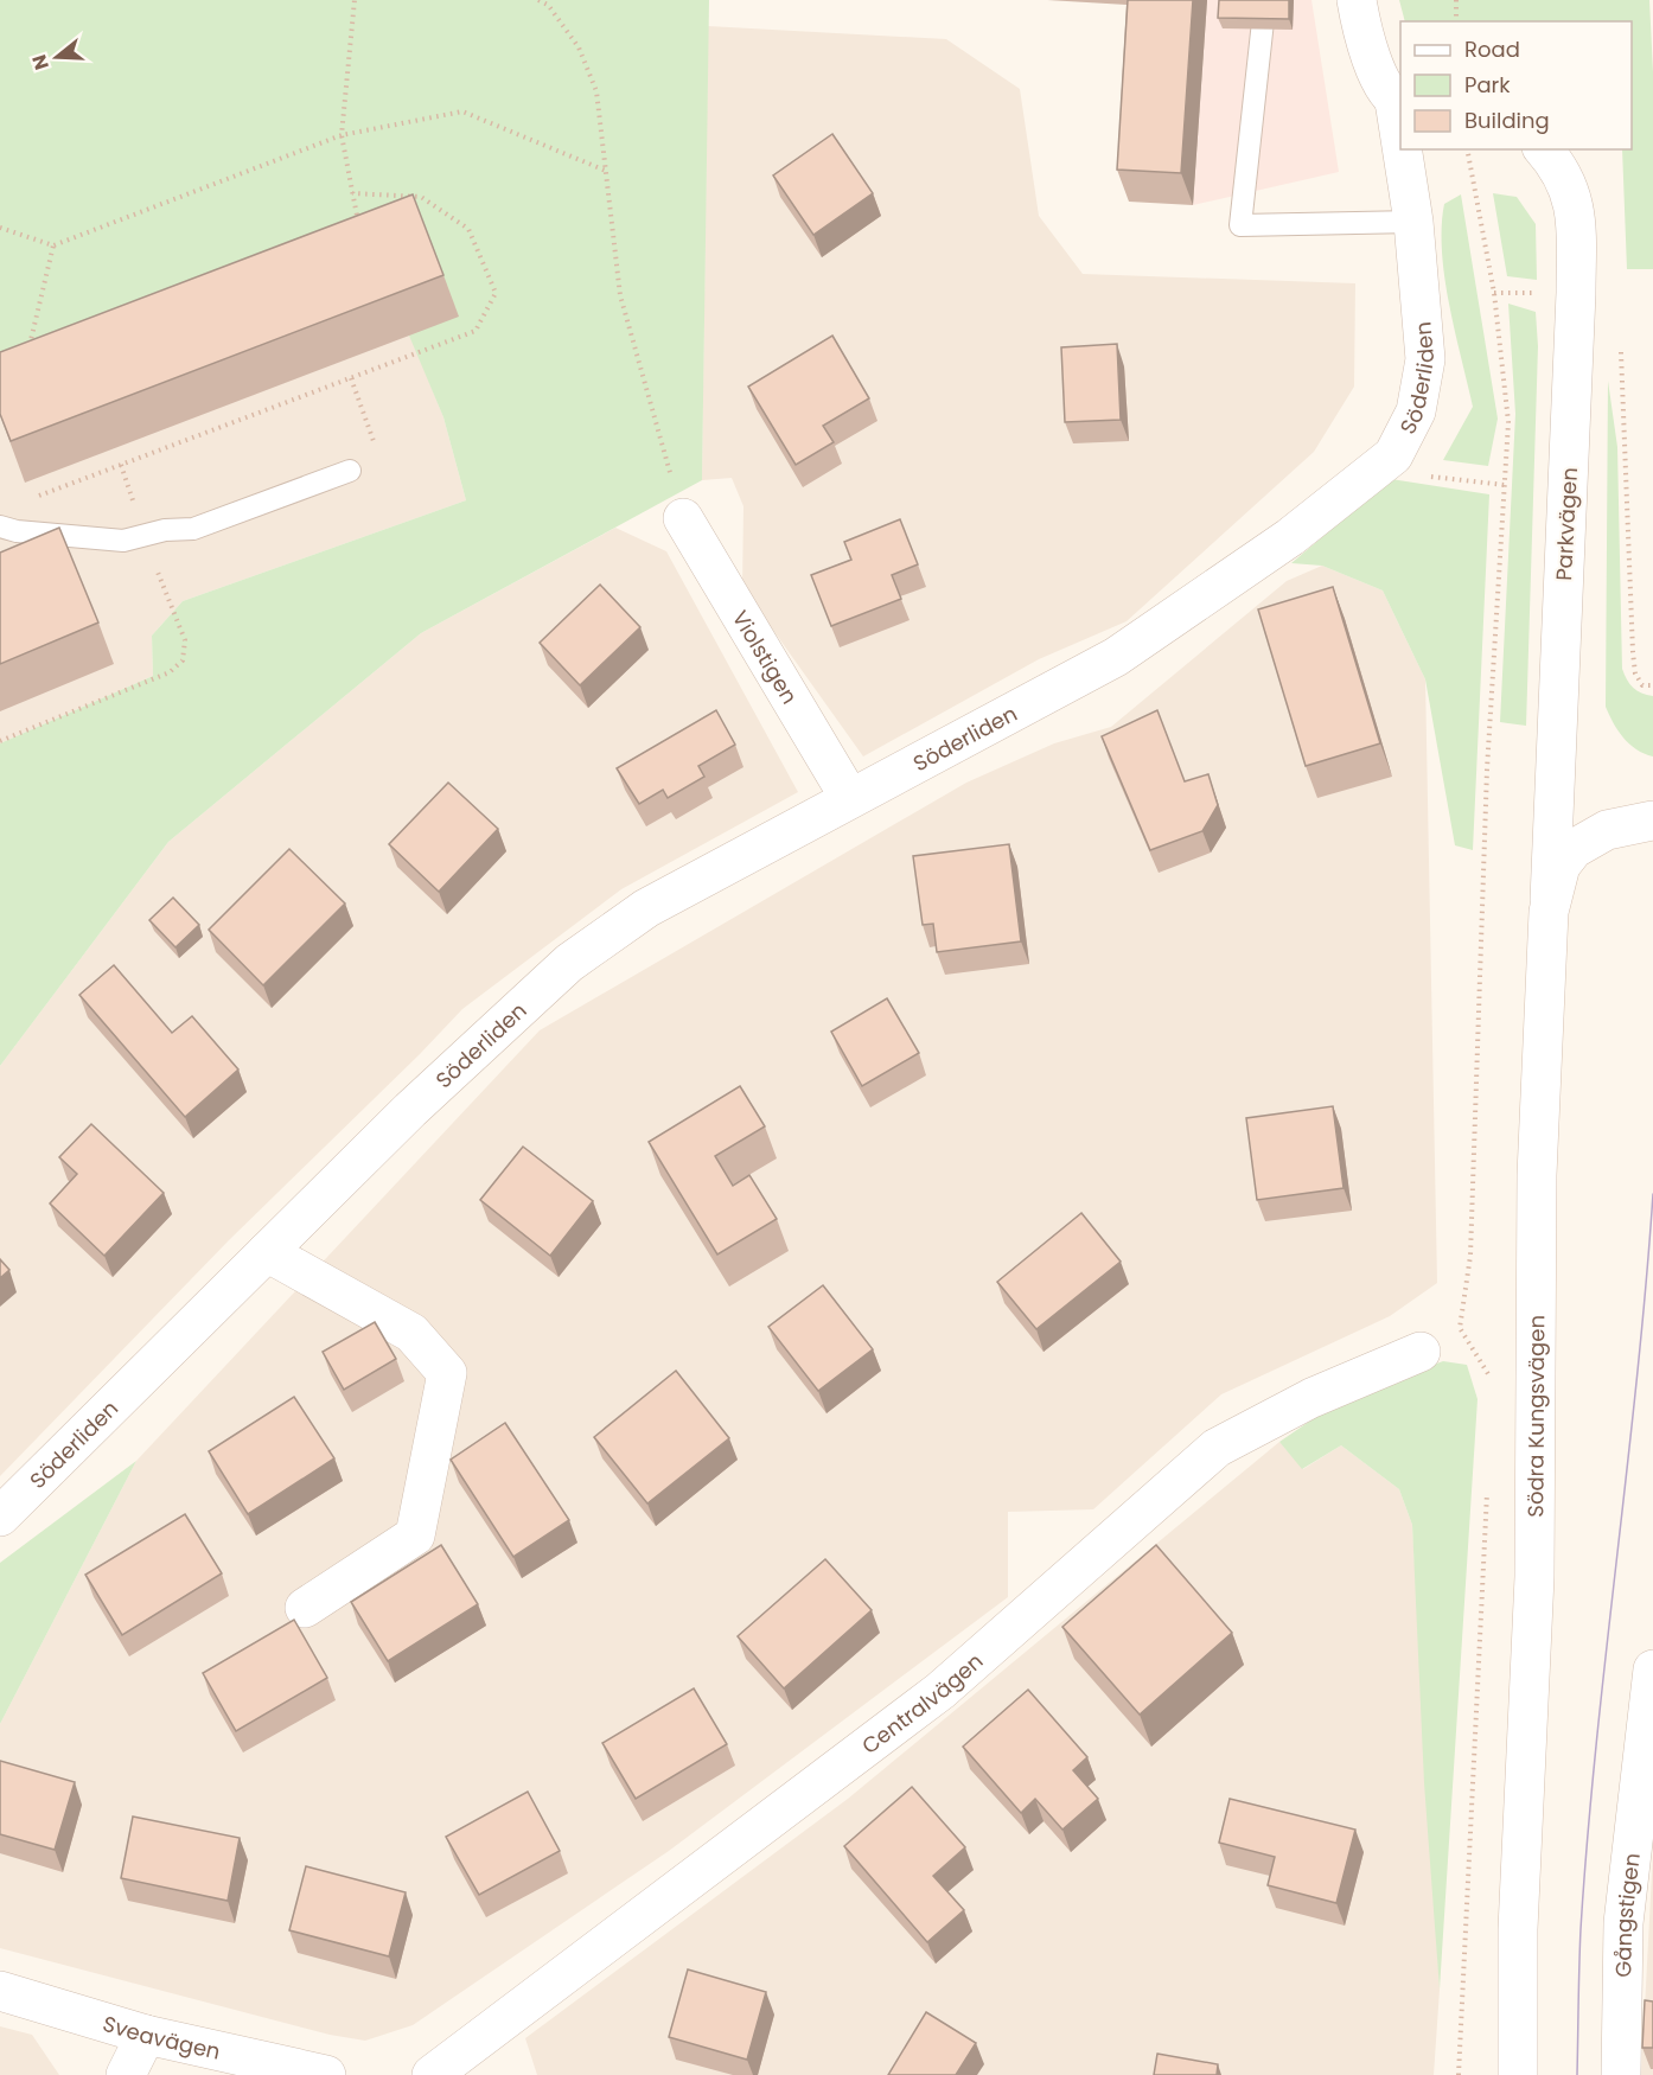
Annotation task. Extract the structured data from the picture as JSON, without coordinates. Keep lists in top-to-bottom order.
{
  "streets": {
    "street": [
      "Söderliden",
      "Parkvägen",
      "Violstigen",
      "Södra Kungsvägen",
      "Centralvägen",
      "Gångstigen",
      "Sveavägen"
    ]
  },
  "crossings": [
    ["Söderliden", "Violstigen"],
    ["Parkvägen", "Södra Kungsvägen"]
  ],
  "legend": ["Road", "Park", "Building"],
  "north": "left"
}
